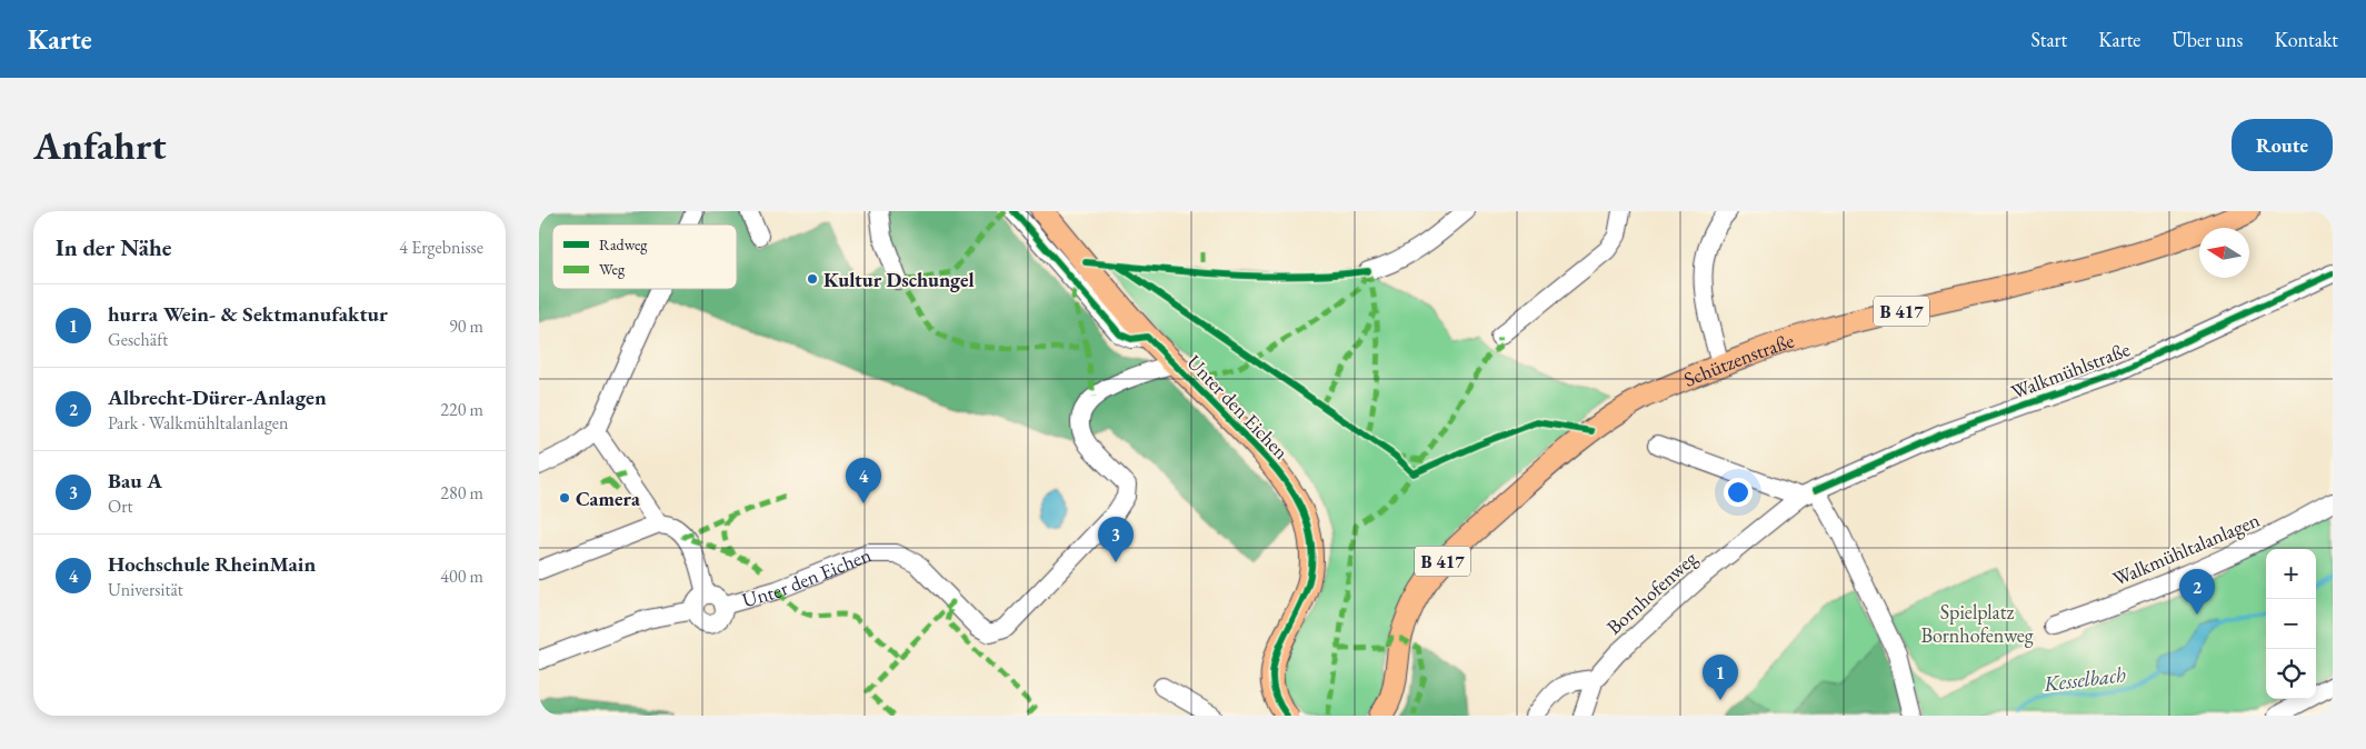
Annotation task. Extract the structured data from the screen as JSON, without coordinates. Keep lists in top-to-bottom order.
{
  "streets": {
    "main road": ["B 417", "Schützenstraße", "Unter den Eichen"],
    "street": ["Walkmühlstraße", "Walkmühltalanlagen", "Bornhofenweg"]
  },
  "crossings": [
    ["Walkmühlstraße", "Bornhofenweg"]
  ],
  "water": ["Kesselbach"],
  "parks": ["Spielplatz Bornhofenweg"],
  "places": ["Kultur Dschungel", "Camera"],
  "legend": ["Radweg", "Weg"],
  "north": "left",
  "page": {
    "header": "Karte",
    "nav": [
      "Start",
      "Karte",
      "Über uns",
      "Kontakt"
    ],
    "buttons": "Route",
    "title": "Anfahrt",
    "heading": ["In der Nähe", "4 Ergebnisse"],
    "list": [
      {
        "mark": "1",
        "name": "hurra Wein- & Sektmanufaktur",
        "note": "Geschäft",
        "value": "90 m"
      },
      {
        "mark": "2",
        "name": "Albrecht-Dürer-Anlagen",
        "note": "Park · Walkmühltalanlagen",
        "value": "220 m"
      },
      {
        "mark": "3",
        "name": "Bau A",
        "note": "Ort",
        "value": "280 m"
      },
      {
        "mark": "4",
        "name": "Hochschule RheinMain",
        "note": "Universität",
        "value": "400 m"
      }
    ],
    "pins": [
      "4",
      "3",
      "2",
      "1"
    ],
    "map_buttons": ["+", "−"]
  }
}
